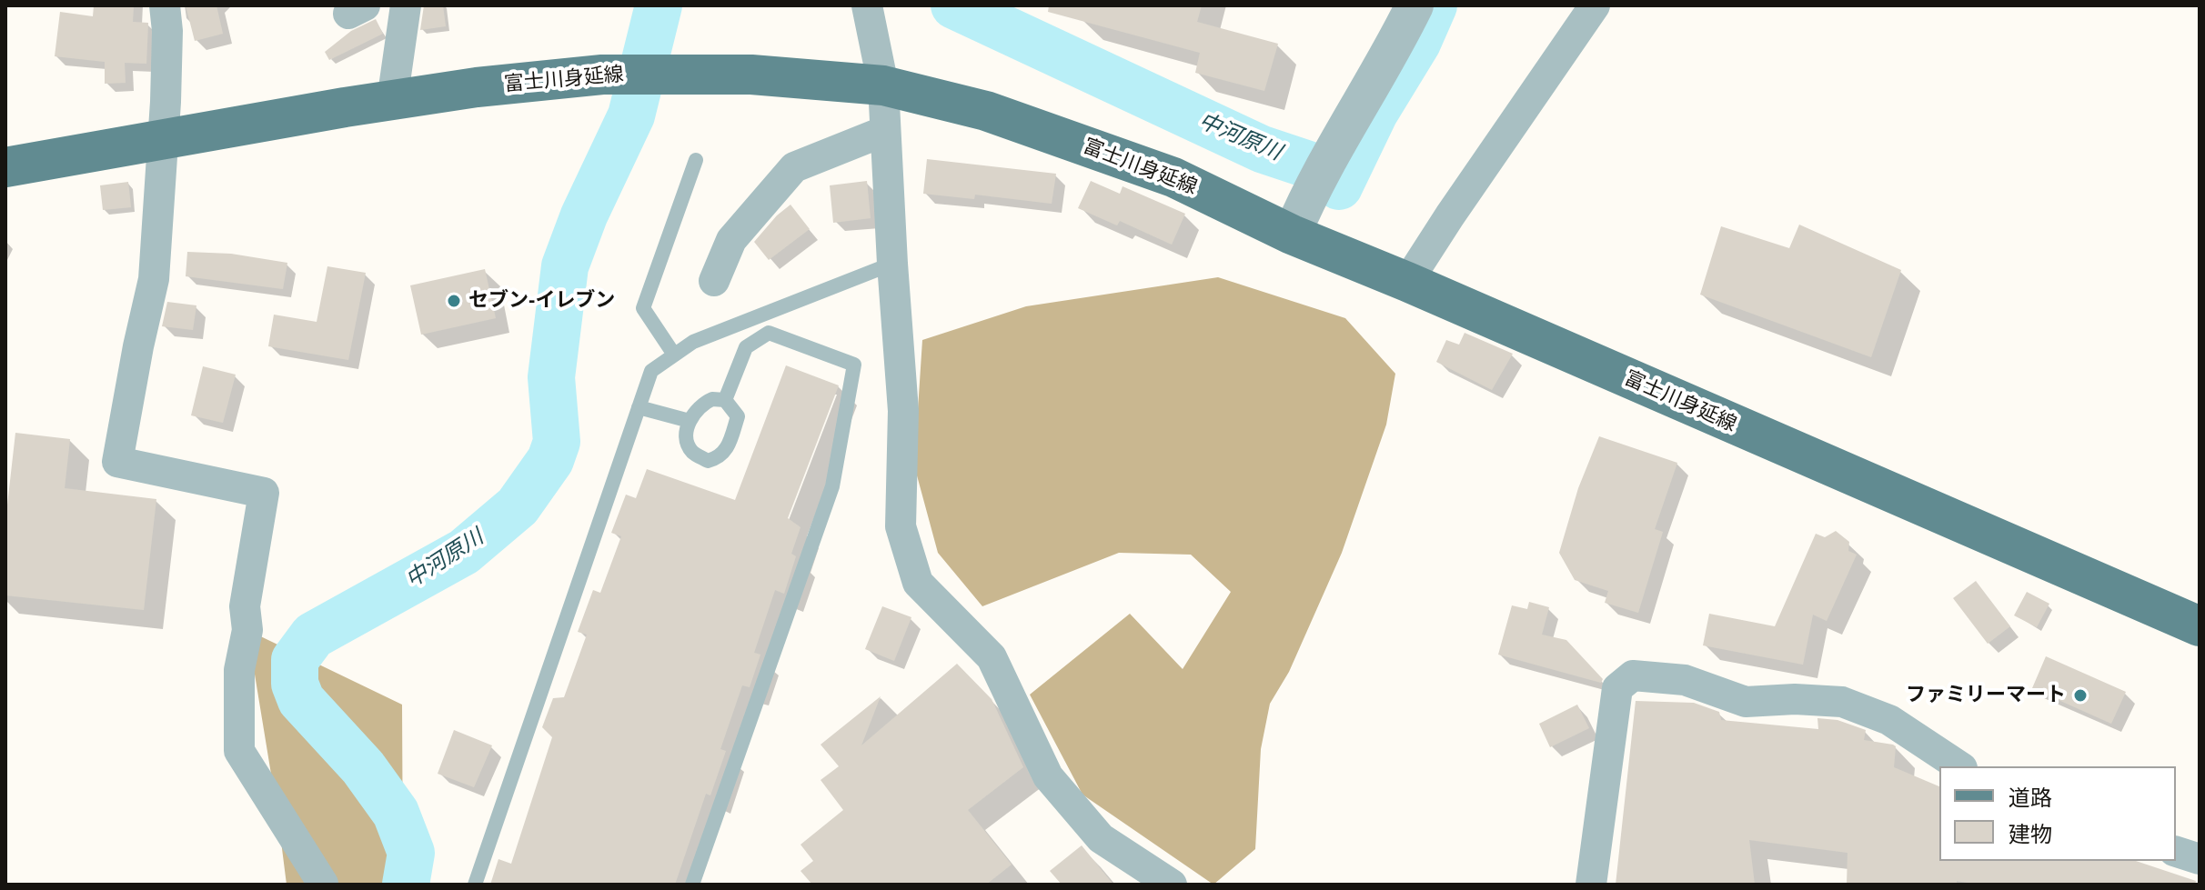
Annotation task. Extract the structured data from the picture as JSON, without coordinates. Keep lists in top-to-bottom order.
{
  "streets": {
    "main road": ["富士川身延線"]
  },
  "water": ["中河原川"],
  "places": ["セブン-イレブン", "ファミリーマート"],
  "legend": ["道路", "建物"]
}
